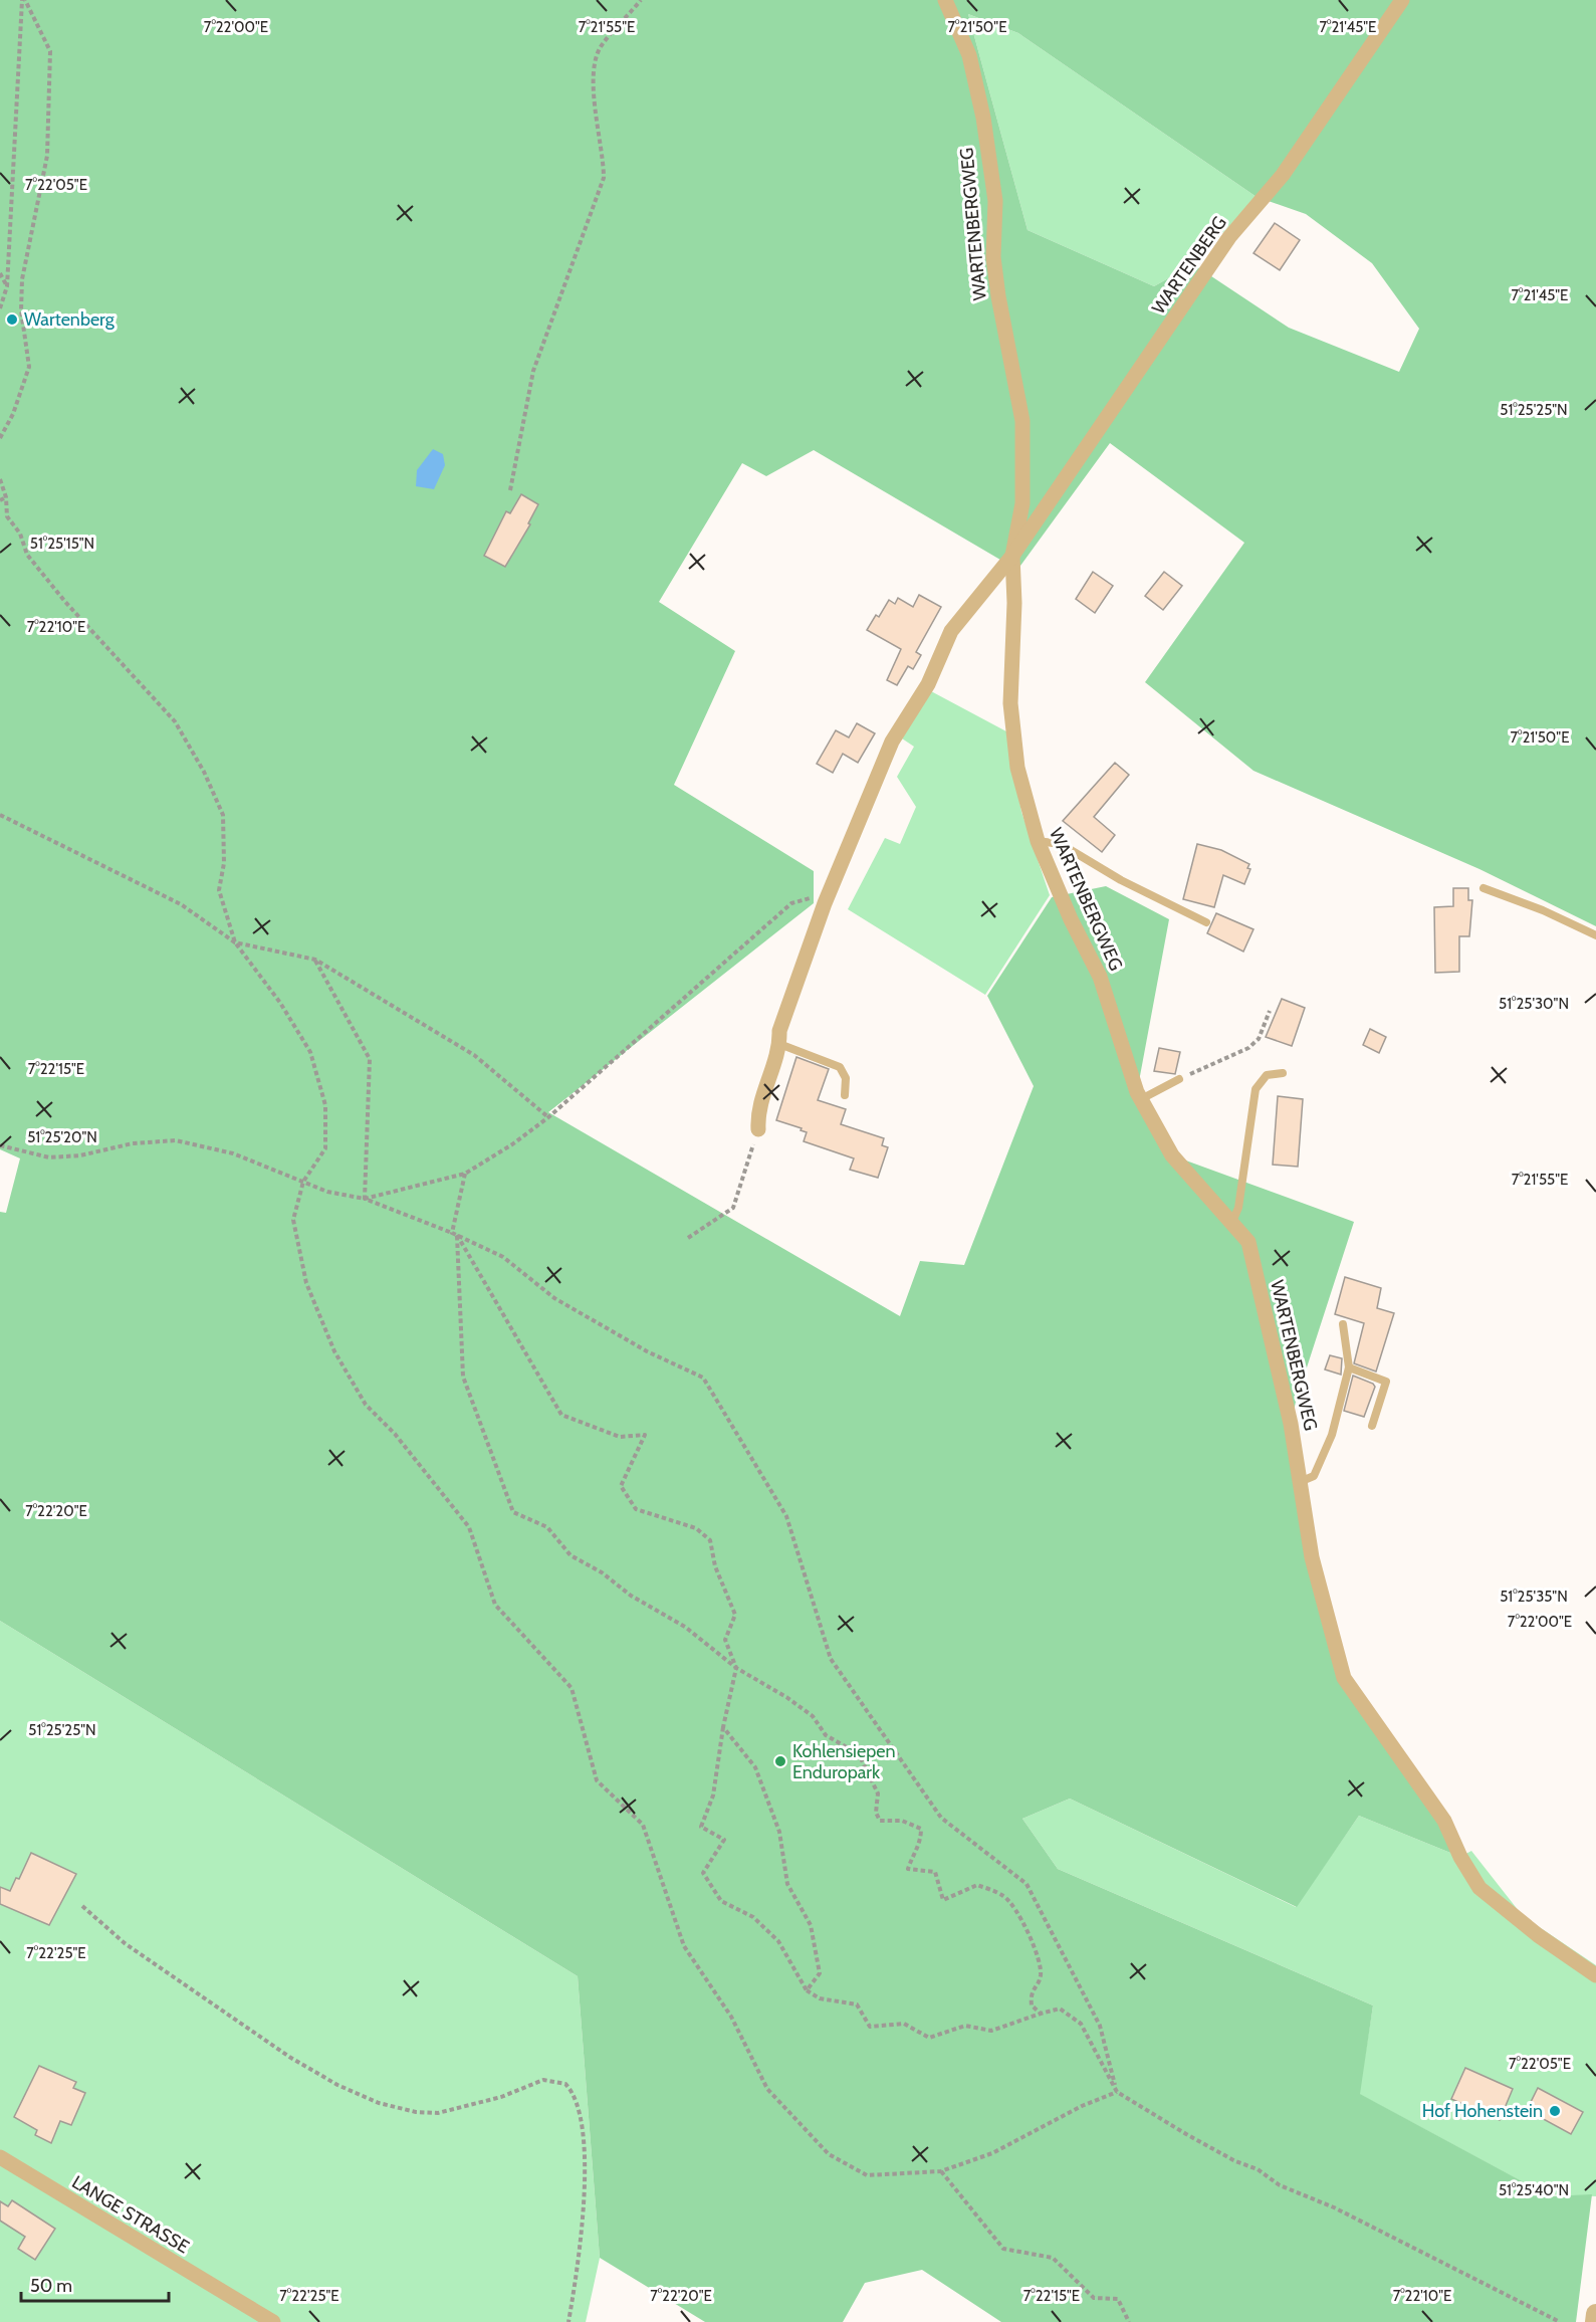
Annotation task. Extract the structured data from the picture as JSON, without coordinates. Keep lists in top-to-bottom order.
{
  "streets": {
    "street": ["WARTENBERGWEG", "WARTENBERG", "LANGE STRASSE"]
  },
  "crossings": [
    ["WARTENBERGWEG", "WARTENBERG"]
  ],
  "places": ["Wartenberg", "Kohlensiepen Enduropark", "Hof Hohenstein"],
  "scale_bar": "50 m",
  "coordinates": [
    "7°21'55\"E",
    "7°21'50\"E",
    "7°22'00\"E",
    "7°21'45\"E",
    "7°22'05\"E",
    "51°25'25\"N",
    "51°25'15\"N",
    "7°22'10\"E",
    "51°25'30\"N",
    "7°22'15\"E",
    "51°25'20\"N",
    "7°22'20\"E",
    "51°25'35\"N",
    "7°22'25\"E",
    "51°25'40\"N"
  ]
}
